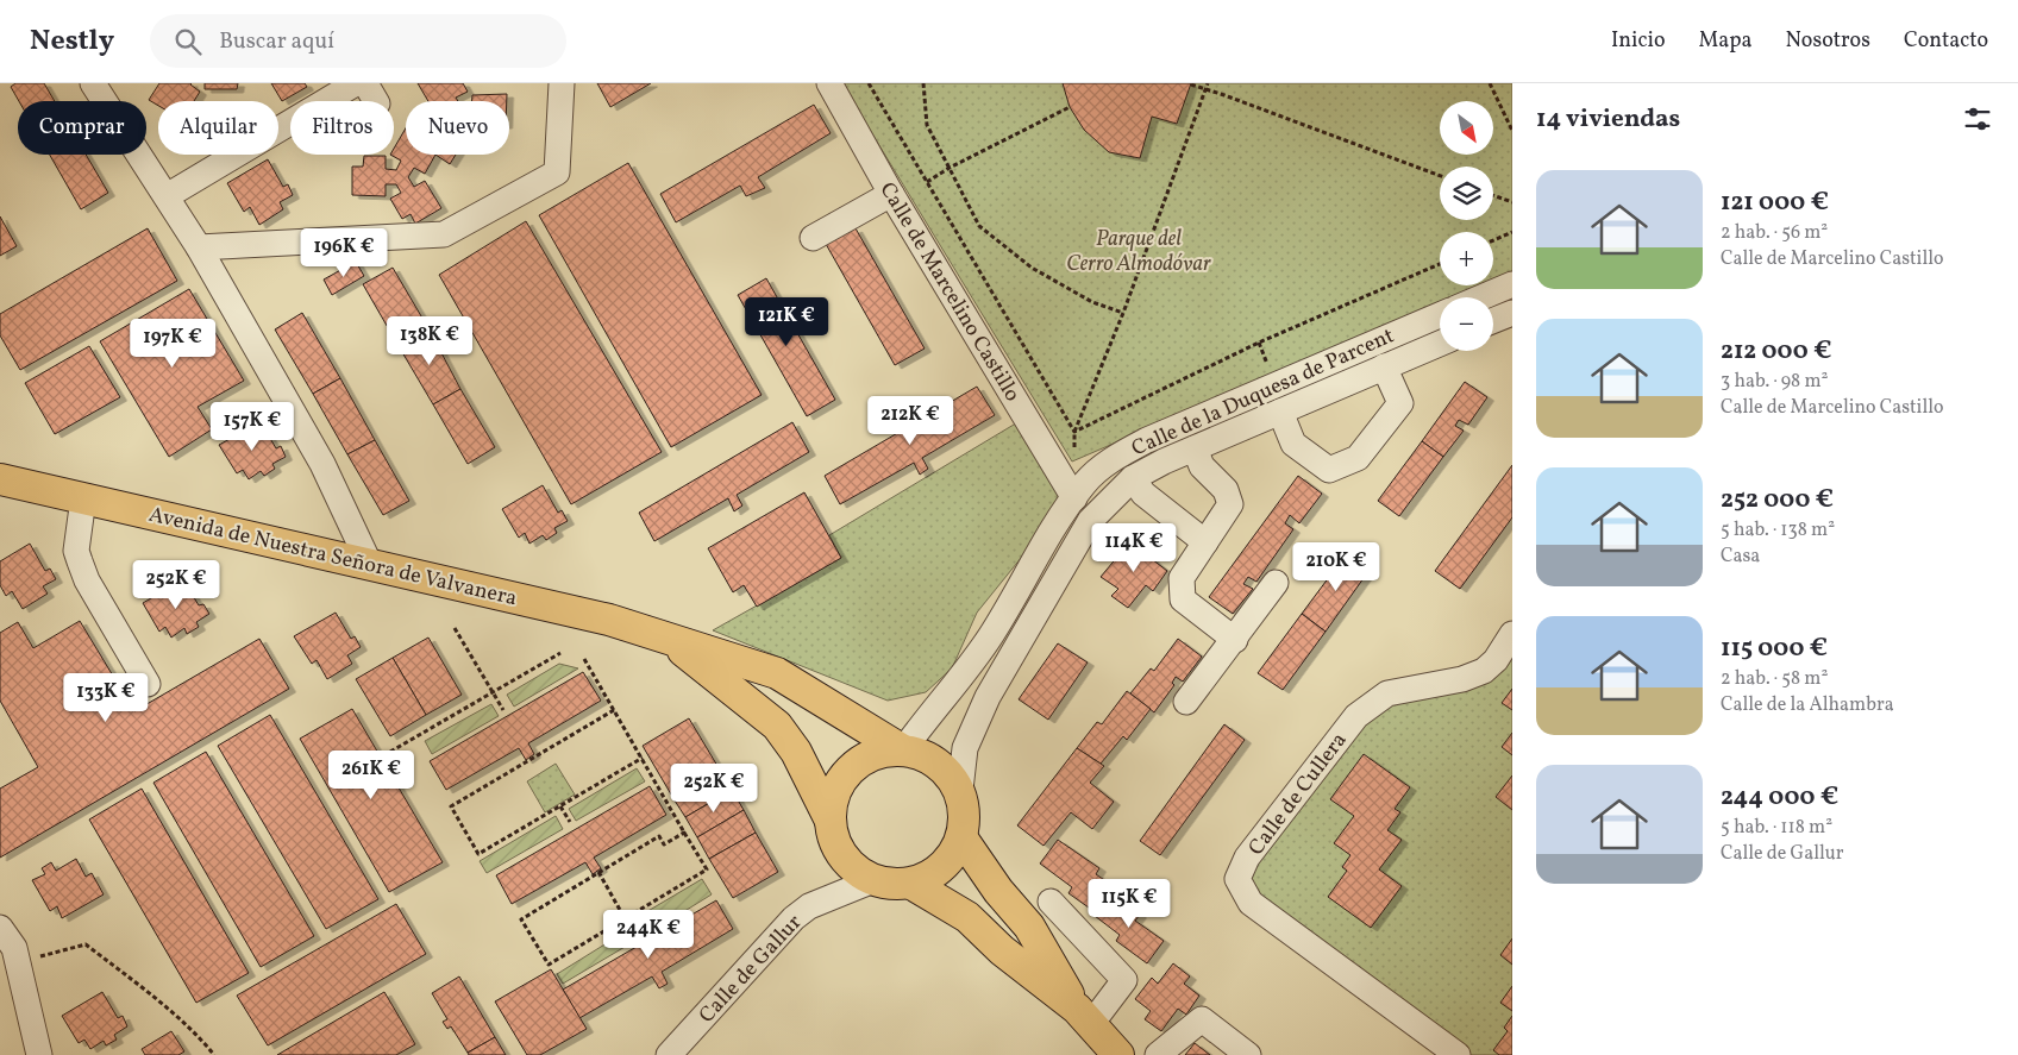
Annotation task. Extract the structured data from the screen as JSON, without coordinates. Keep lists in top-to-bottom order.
{
  "streets": {
    "main road": ["Avenida de Nuestra Señora de Valvanera"],
    "street": [
      "Calle de Marcelino Castillo",
      "Calle de la Duquesa de Parcent",
      "Calle de Cullera",
      "Calle de Gallur"
    ]
  },
  "crossings": [
    ["Calle de Marcelino Castillo", "Calle de la Duquesa de Parcent"],
    ["Calle de la Duquesa de Parcent", "Avenida de Nuestra Señora de Valvanera"],
    ["Calle de la Duquesa de Parcent", "Calle de Gallur"],
    ["Avenida de Nuestra Señora de Valvanera", "Calle de Gallur"]
  ],
  "parks": ["Parque del Cerro Almodóvar"],
  "north": "bottom right",
  "page": {
    "header": "Nestly",
    "search": "Buscar aquí",
    "nav": [
      "Inicio",
      "Mapa",
      "Nosotros",
      "Contacto"
    ],
    "heading": "14 viviendas",
    "map_buttons": ["+", "−"],
    "chip": [
      "Comprar",
      "Alquilar",
      "Filtros",
      "Nuevo"
    ],
    "list": [
      {
        "name": "121 000 €",
        "note": "2 hab. · 56 m² · Calle de Marcelino Castillo"
      },
      {
        "name": "212 000 €",
        "note": "3 hab. · 98 m² · Calle de Marcelino Castillo"
      },
      {
        "name": "252 000 €",
        "note": "5 hab. · 138 m² · Casa"
      },
      {
        "name": "115 000 €",
        "note": "2 hab. · 58 m² · Calle de la Alhambra"
      },
      {
        "name": "244 000 €",
        "note": "5 hab. · 118 m² · Calle de Gallur"
      }
    ],
    "price": [
      "196K €",
      "121K €",
      "138K €",
      "197K €",
      "212K €",
      "157K €",
      "114K €",
      "210K €",
      "252K €",
      "133K €",
      "261K €",
      "252K €",
      "115K €",
      "244K €"
    ]
  }
}
